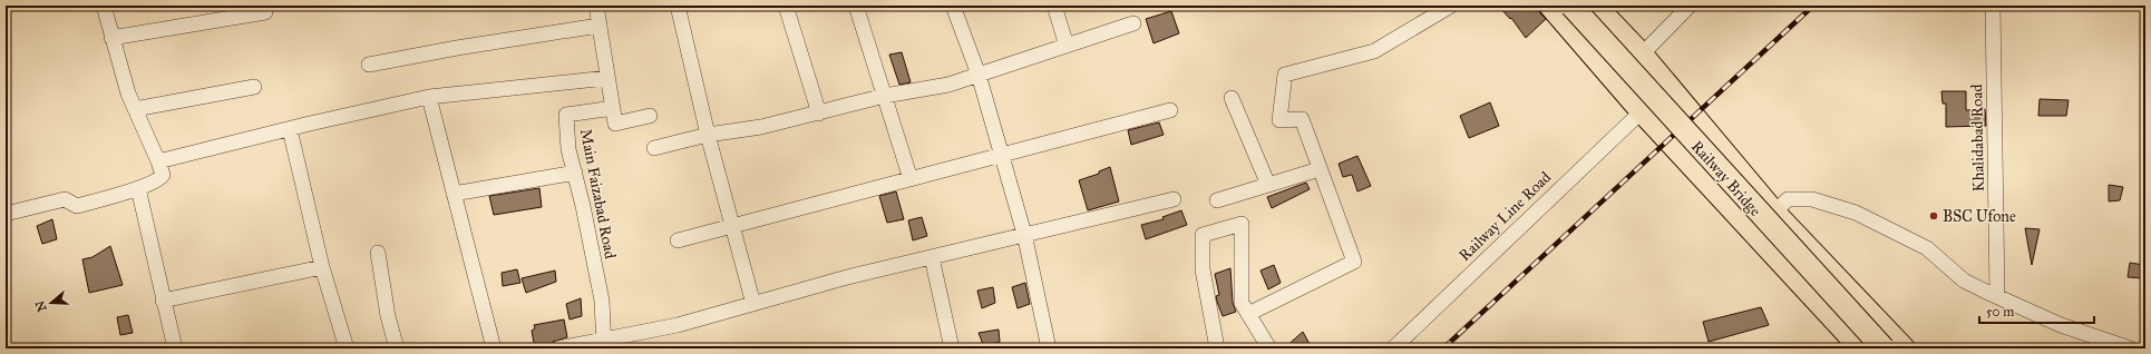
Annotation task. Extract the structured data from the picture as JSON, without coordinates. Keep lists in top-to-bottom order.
{
  "streets": {
    "main road": ["Railway Bridge"],
    "street": ["Khalidabad Road", "Main Faizabad Road", "Railway Line Road"]
  },
  "places": ["BSC Ufone"],
  "scale_bar": "50 m",
  "north": "left"
}
